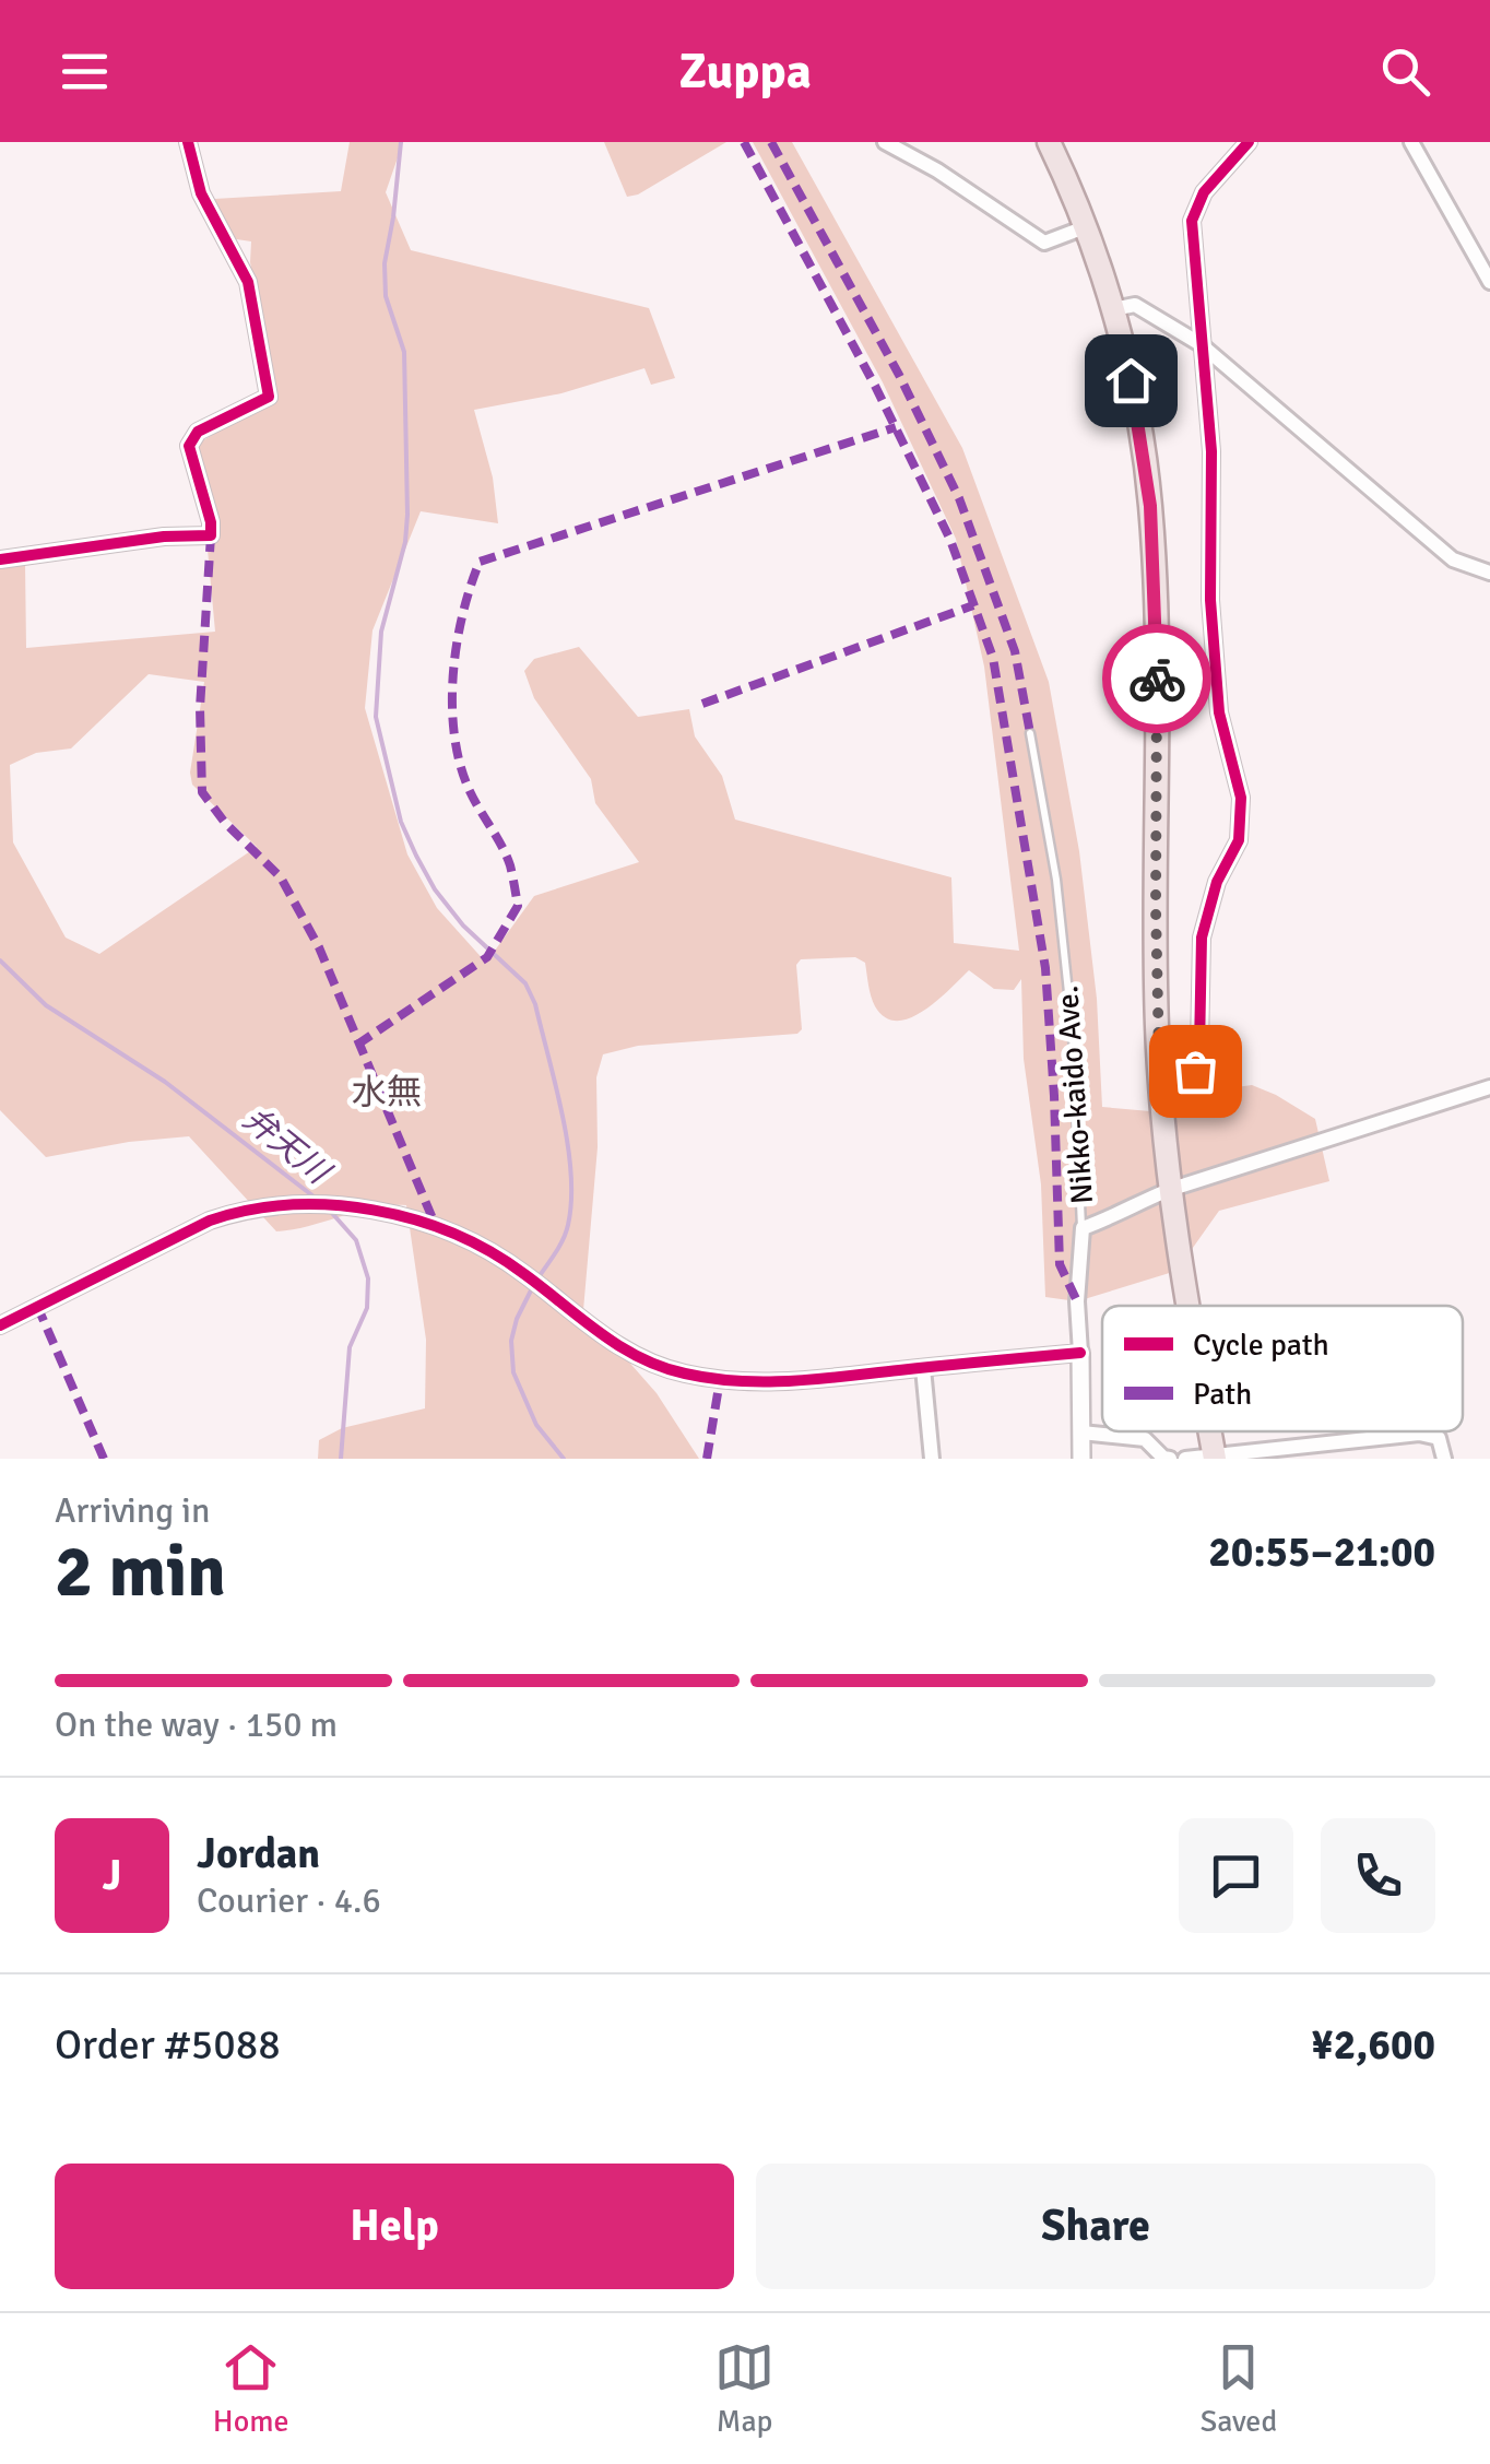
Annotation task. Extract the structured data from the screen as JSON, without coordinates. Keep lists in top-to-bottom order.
{
  "streets": {
    "street": ["Nikko-kaido Ave."]
  },
  "districts": ["水無"],
  "water": ["弁天川"],
  "legend": ["Cycle path", "Path"],
  "page": {
    "header": "Zuppa",
    "heading": ["2 min", "Arriving in", "20:55–21:00"],
    "panel": [
      "Jordan",
      "Courier · 4.6",
      "Order #5088",
      "¥2,600"
    ],
    "bar": "On the way · 150 m",
    "round": "J",
    "buttons": ["Help", "Share"],
    "tabs": ["Home", "Map", "Saved"]
  }
}
